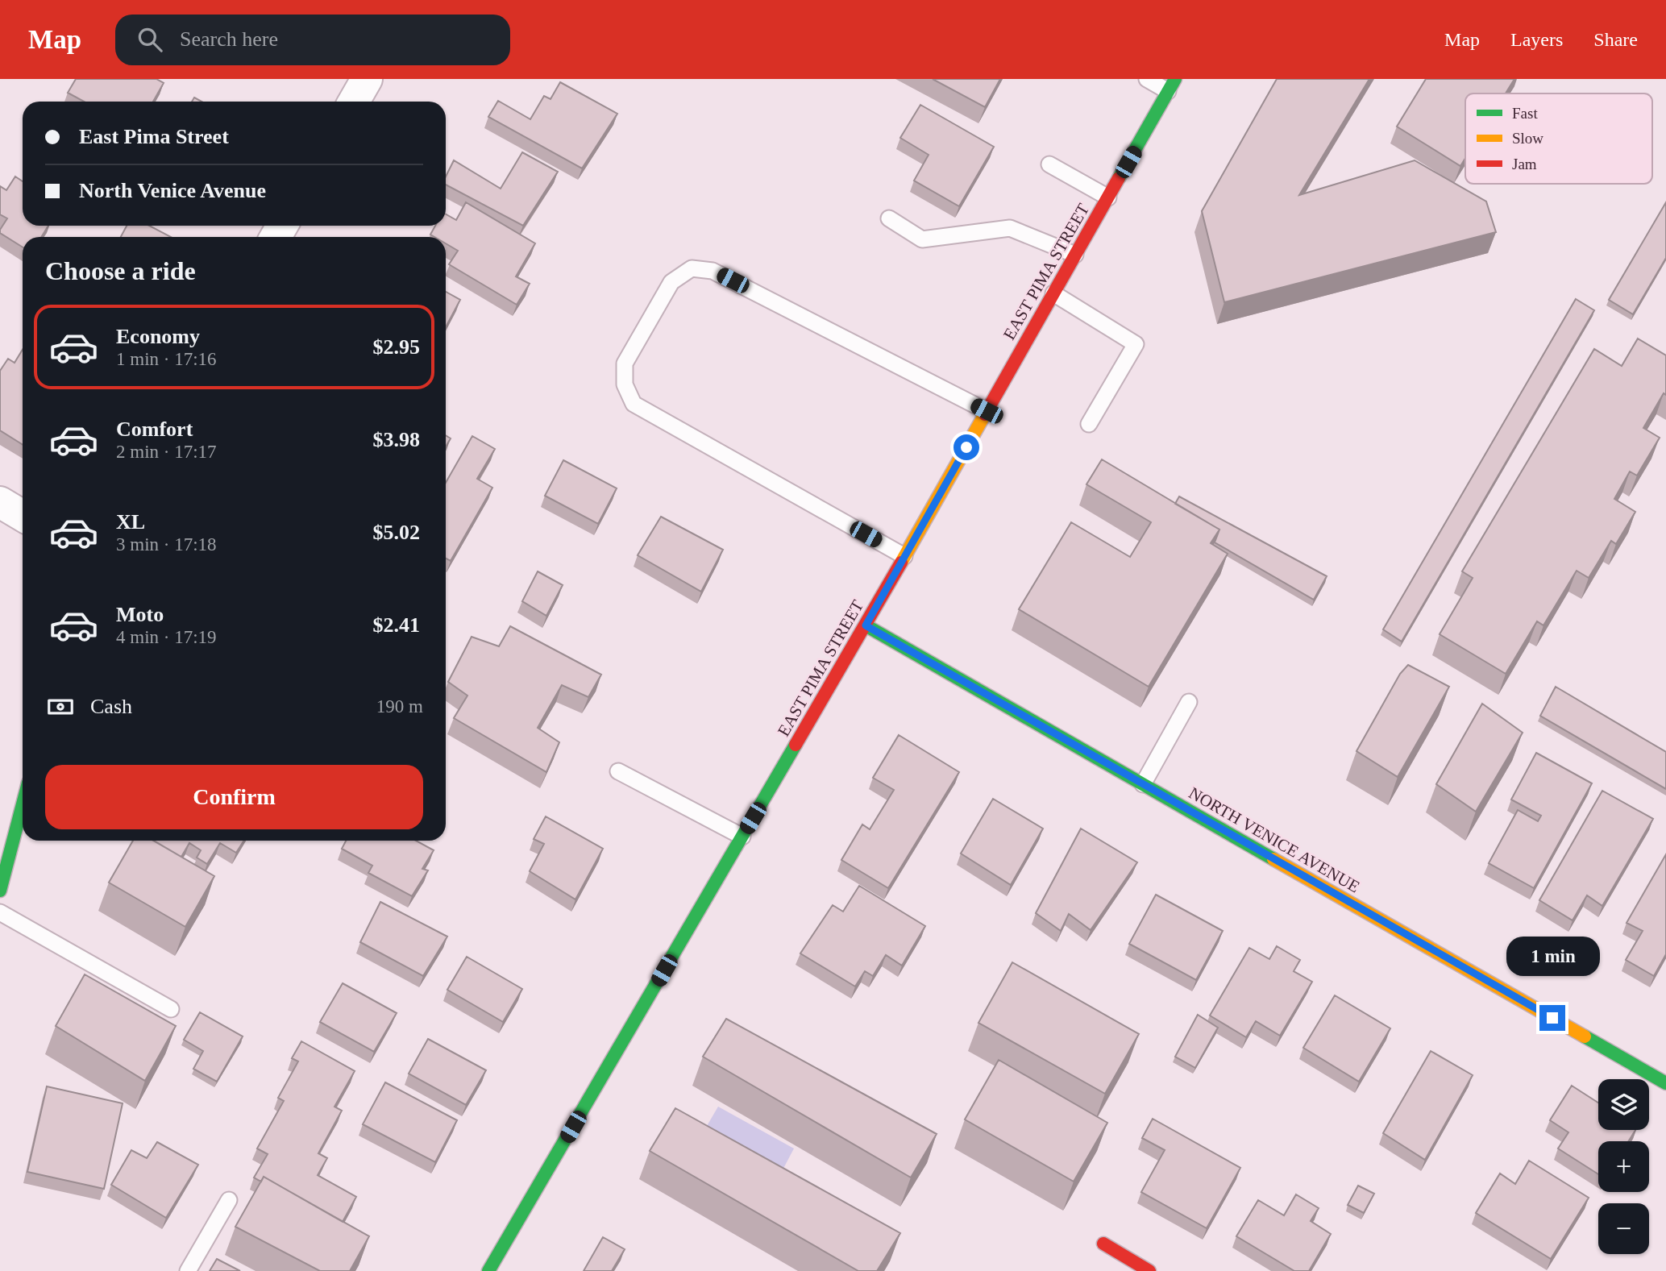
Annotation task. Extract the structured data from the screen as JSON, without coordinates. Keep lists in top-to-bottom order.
{
  "streets": {
    "street": ["EAST PIMA STREET", "NORTH VENICE AVENUE"]
  },
  "crossings": [
    ["EAST PIMA STREET", "NORTH VENICE AVENUE"]
  ],
  "legend": ["Fast", "Slow", "Jam"],
  "page": {
    "header": "Map",
    "search": "Search here",
    "nav": ["Map", "Layers", "Share"],
    "banner": ["East Pima Street", "North Venice Avenue"],
    "heading": "Choose a ride",
    "list": [
      {
        "name": "Economy",
        "note": "1 min · 17:16",
        "value": "$2.95"
      },
      {
        "name": "Comfort",
        "note": "2 min · 17:17",
        "value": "$3.98"
      },
      {
        "name": "XL",
        "note": "3 min · 17:18",
        "value": "$5.02"
      },
      {
        "name": "Moto",
        "note": "4 min · 17:19",
        "value": "$2.41"
      }
    ],
    "pay": ["Cash", "190 m"],
    "buttons": "Confirm",
    "bubble": "1 min",
    "map_buttons": ["+", "−"]
  }
}
